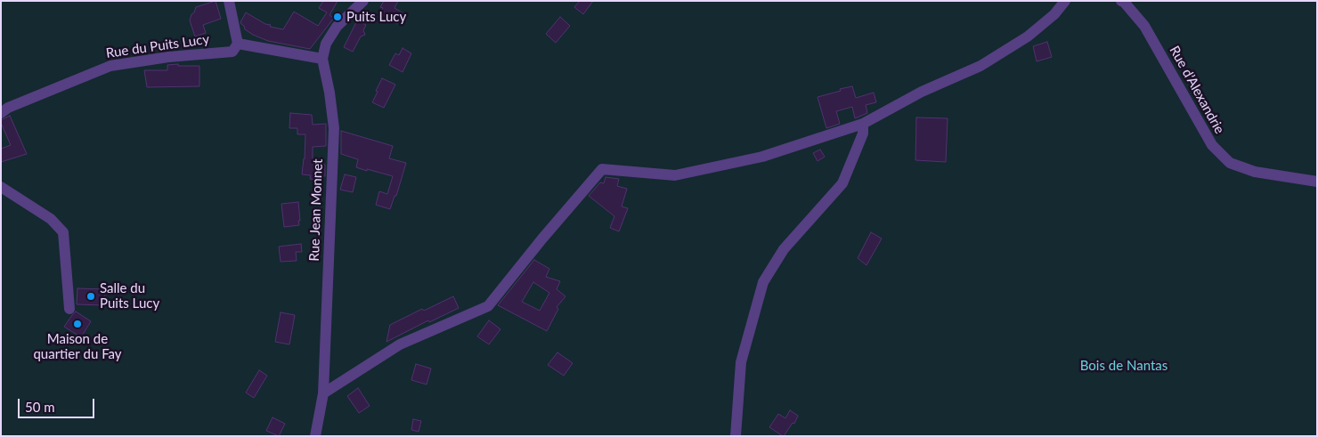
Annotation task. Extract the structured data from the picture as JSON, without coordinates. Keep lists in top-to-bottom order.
{
  "streets": {
    "street": ["Rue du Puits Lucy", "Rue d’Alexandrie", "Rue Jean Monnet"]
  },
  "parks": ["Bois de Nantas"],
  "places": ["Puits Lucy", "Salle du Puits Lucy", "Maison de quartier du Fay"],
  "scale_bar": "50 m"
}
